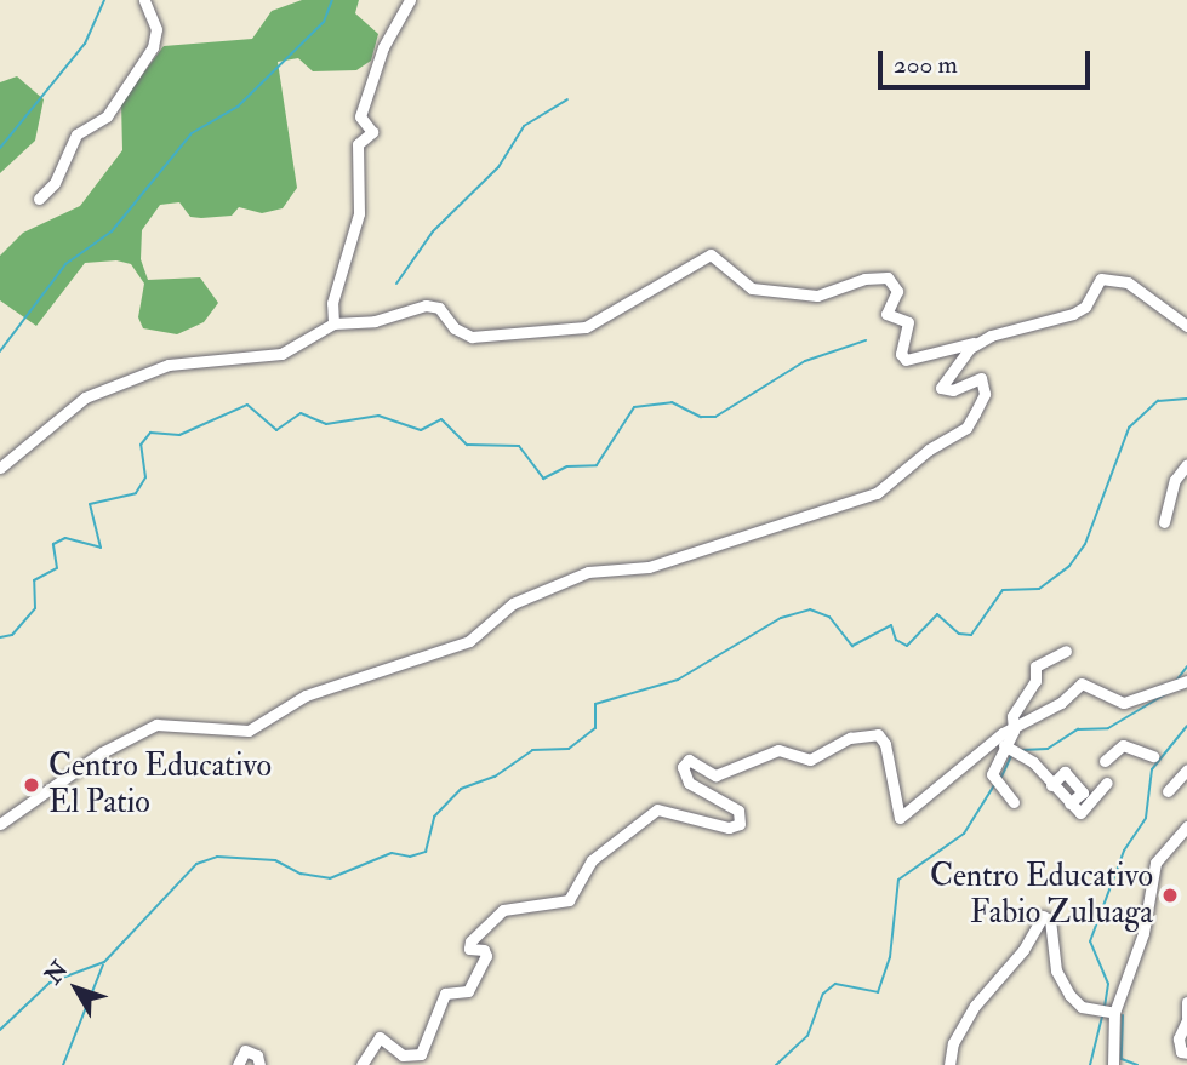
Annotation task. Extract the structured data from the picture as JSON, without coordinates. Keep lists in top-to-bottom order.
{
  "places": ["Centro Educativo El Patio", "Centro Educativo Fabio Zuluaga"],
  "scale_bar": "200 m",
  "north": "top left"
}
